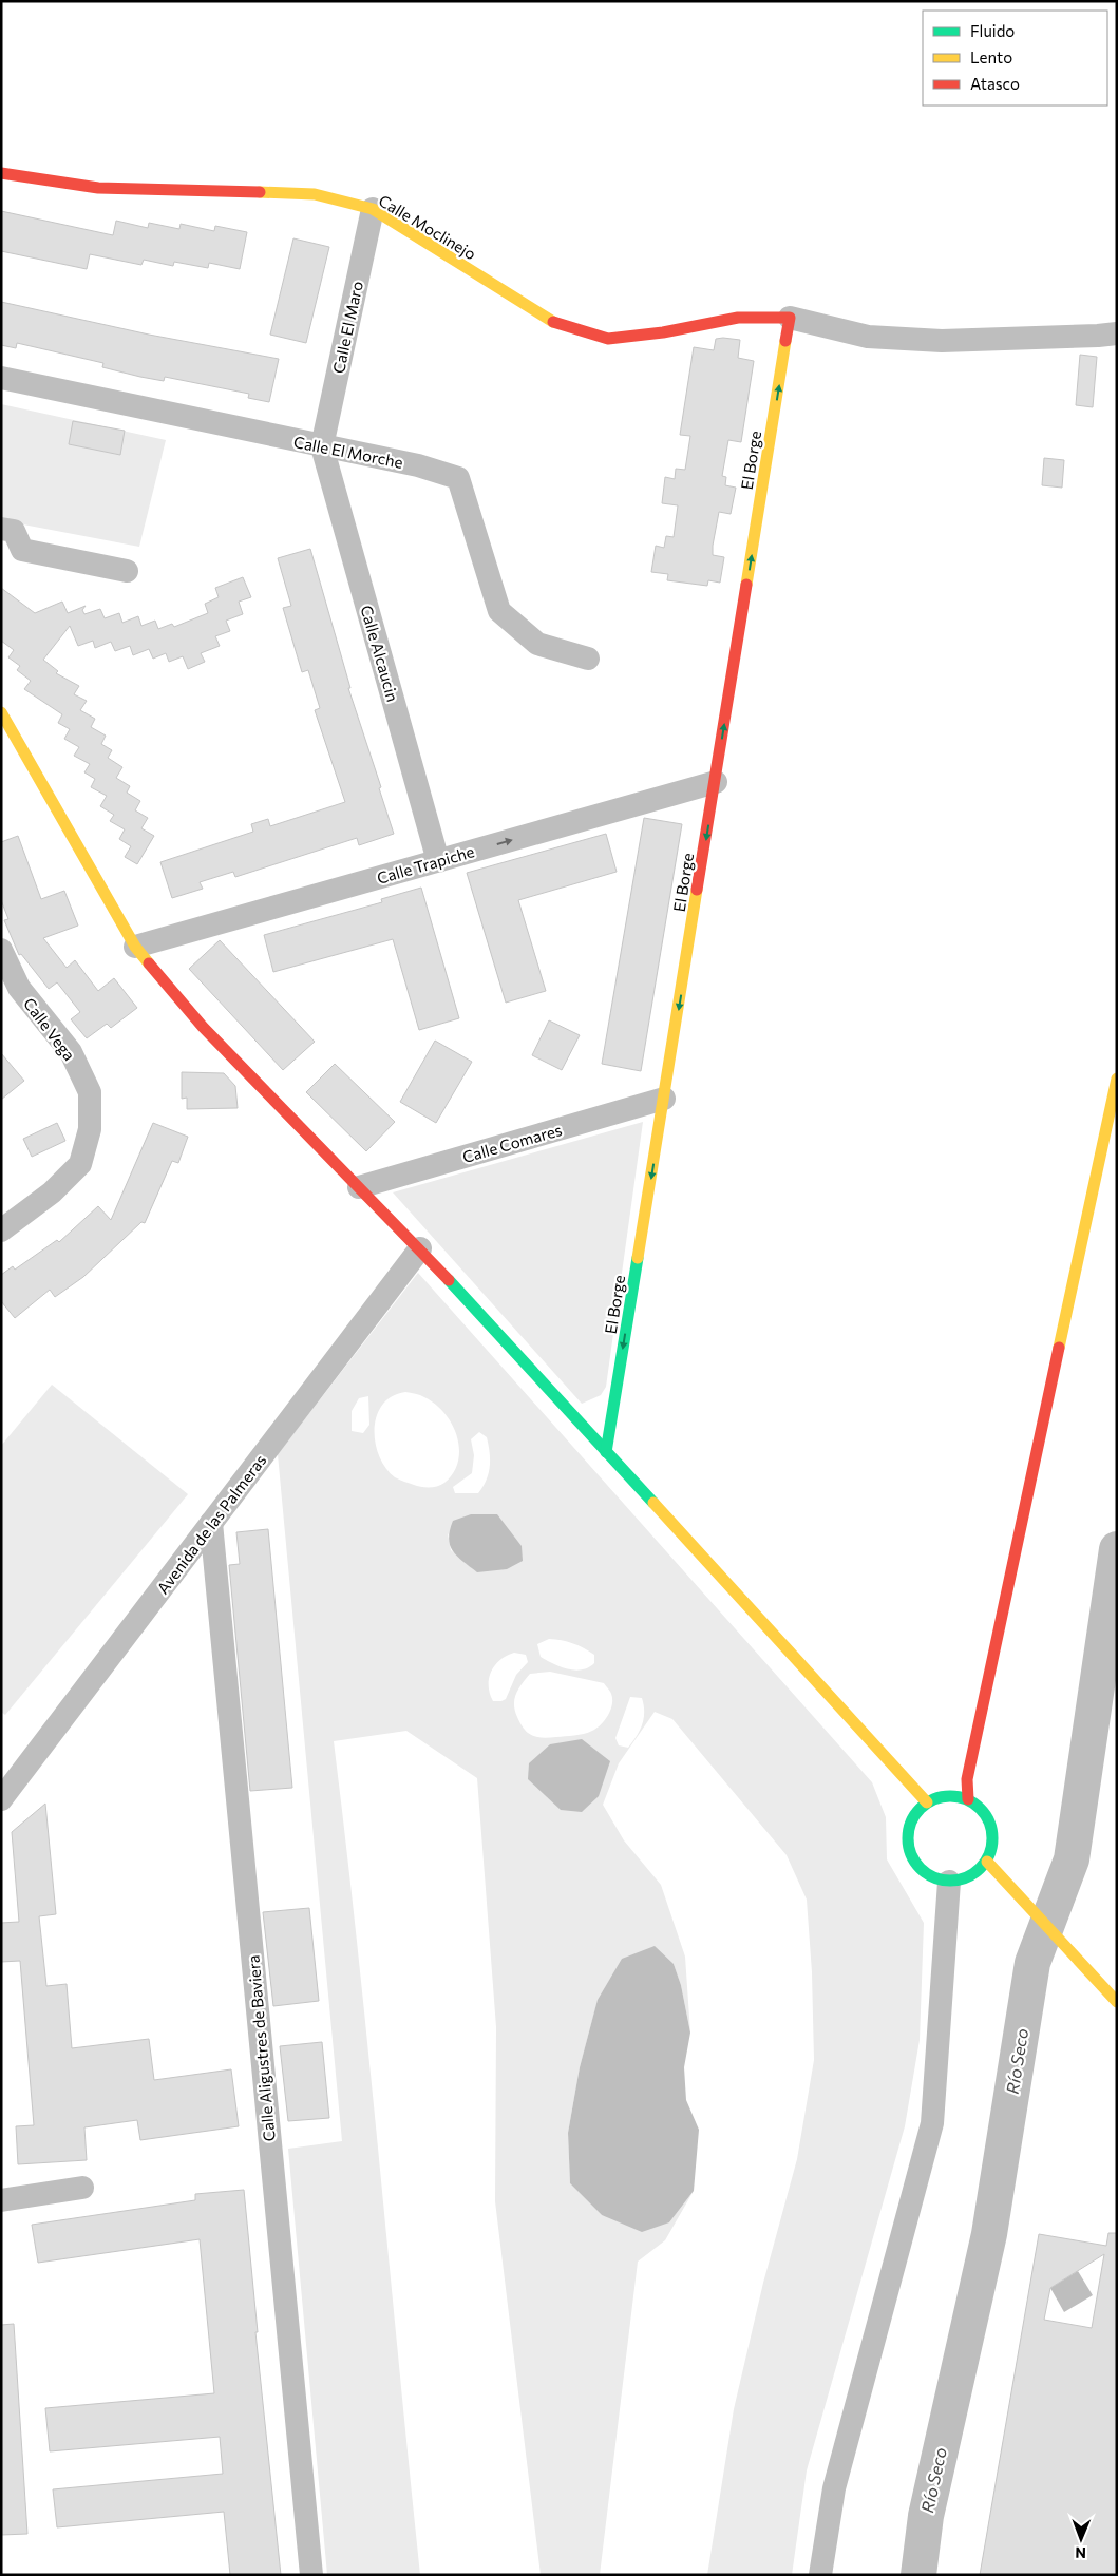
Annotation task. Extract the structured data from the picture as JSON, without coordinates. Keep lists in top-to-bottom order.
{
  "streets": {
    "street": [
      "Calle Moclinejo",
      "Calle El Maro",
      "Calle El Morche",
      "El Borge",
      "Calle Alcaucin",
      "Calle Trapiche",
      "Calle Vega",
      "Calle Comares",
      "Avenida de las Palmeras",
      "Calle Aligustres de Baviera"
    ]
  },
  "crossings": [
    ["Calle Moclinejo", "Calle El Maro"],
    ["Calle Moclinejo", "El Borge"],
    ["Calle El Maro", "Calle El Morche"],
    ["Calle El Maro", "Calle Alcaucin"],
    ["Calle El Morche", "Calle Alcaucin"],
    ["El Borge", "Calle Trapiche"],
    ["El Borge", "Calle Comares"],
    ["Calle Alcaucin", "Calle Trapiche"],
    ["Avenida de las Palmeras", "Calle Aligustres de Baviera"]
  ],
  "one_way": ["Calle Trapiche"],
  "water": ["Río Seco"],
  "legend": ["Fluido", "Lento", "Atasco"],
  "north": "bottom"
}
